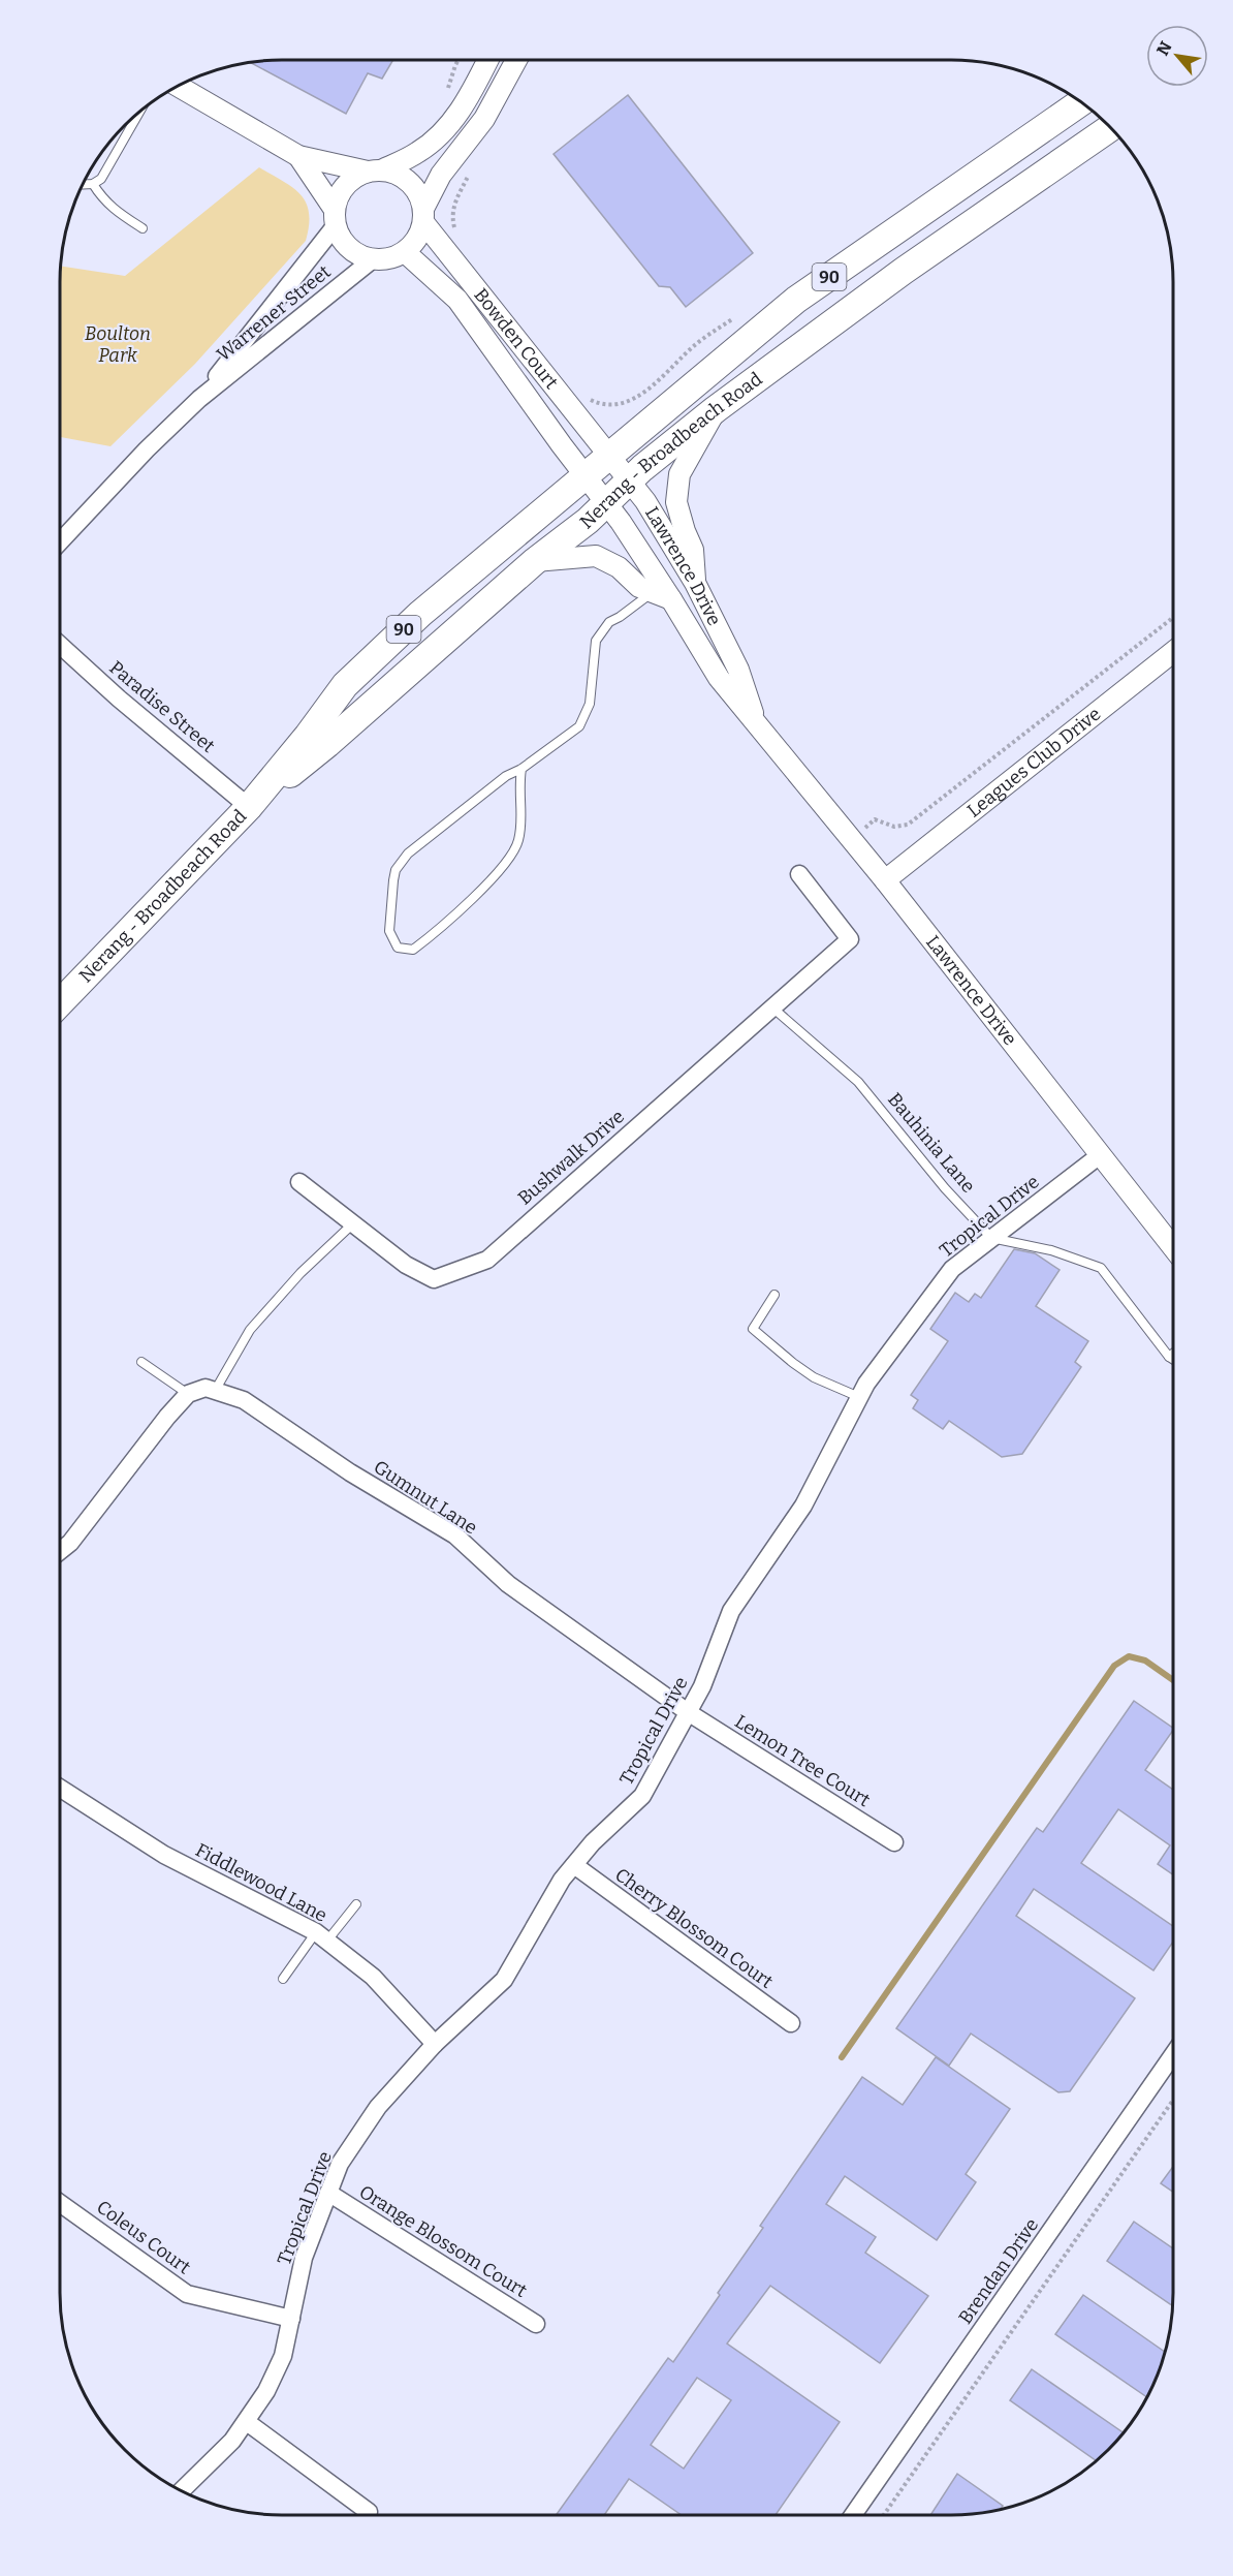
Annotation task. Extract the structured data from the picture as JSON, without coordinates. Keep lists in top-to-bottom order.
{
  "streets": {
    "main road": ["90", "Nerang - Broadbeach Road"],
    "street": [
      "Warrener Street",
      "Bowden Court",
      "Lawrence Drive",
      "Paradise Street",
      "Leagues Club Drive",
      "Bushwalk Drive",
      "Tropical Drive",
      "Gumnut Lane",
      "Lemon Tree Court",
      "Fiddlewood Lane",
      "Cherry Blossom Court",
      "Coleus Court",
      "Orange Blossom Court",
      "Brendan Drive"
    ],
    "lane": ["Bauhinia Lane"]
  },
  "crossings": [
    ["Warrener Street", "Bowden Court"],
    ["Bowden Court", "Nerang - Broadbeach Road"],
    ["Bowden Court", "Lawrence Drive"],
    ["Nerang - Broadbeach Road", "Lawrence Drive"],
    ["Nerang - Broadbeach Road", "Paradise Street"],
    ["Lawrence Drive", "Leagues Club Drive"],
    ["Lawrence Drive", "Tropical Drive"],
    ["Bauhinia Lane", "Bushwalk Drive"],
    ["Bauhinia Lane", "Tropical Drive"],
    ["Tropical Drive", "Gumnut Lane"],
    ["Tropical Drive", "Lemon Tree Court"],
    ["Tropical Drive", "Fiddlewood Lane"],
    ["Tropical Drive", "Cherry Blossom Court"],
    ["Tropical Drive", "Coleus Court"],
    ["Tropical Drive", "Orange Blossom Court"],
    ["Gumnut Lane", "Lemon Tree Court"]
  ],
  "parks": ["Boulton Park"],
  "north": "top left"
}
